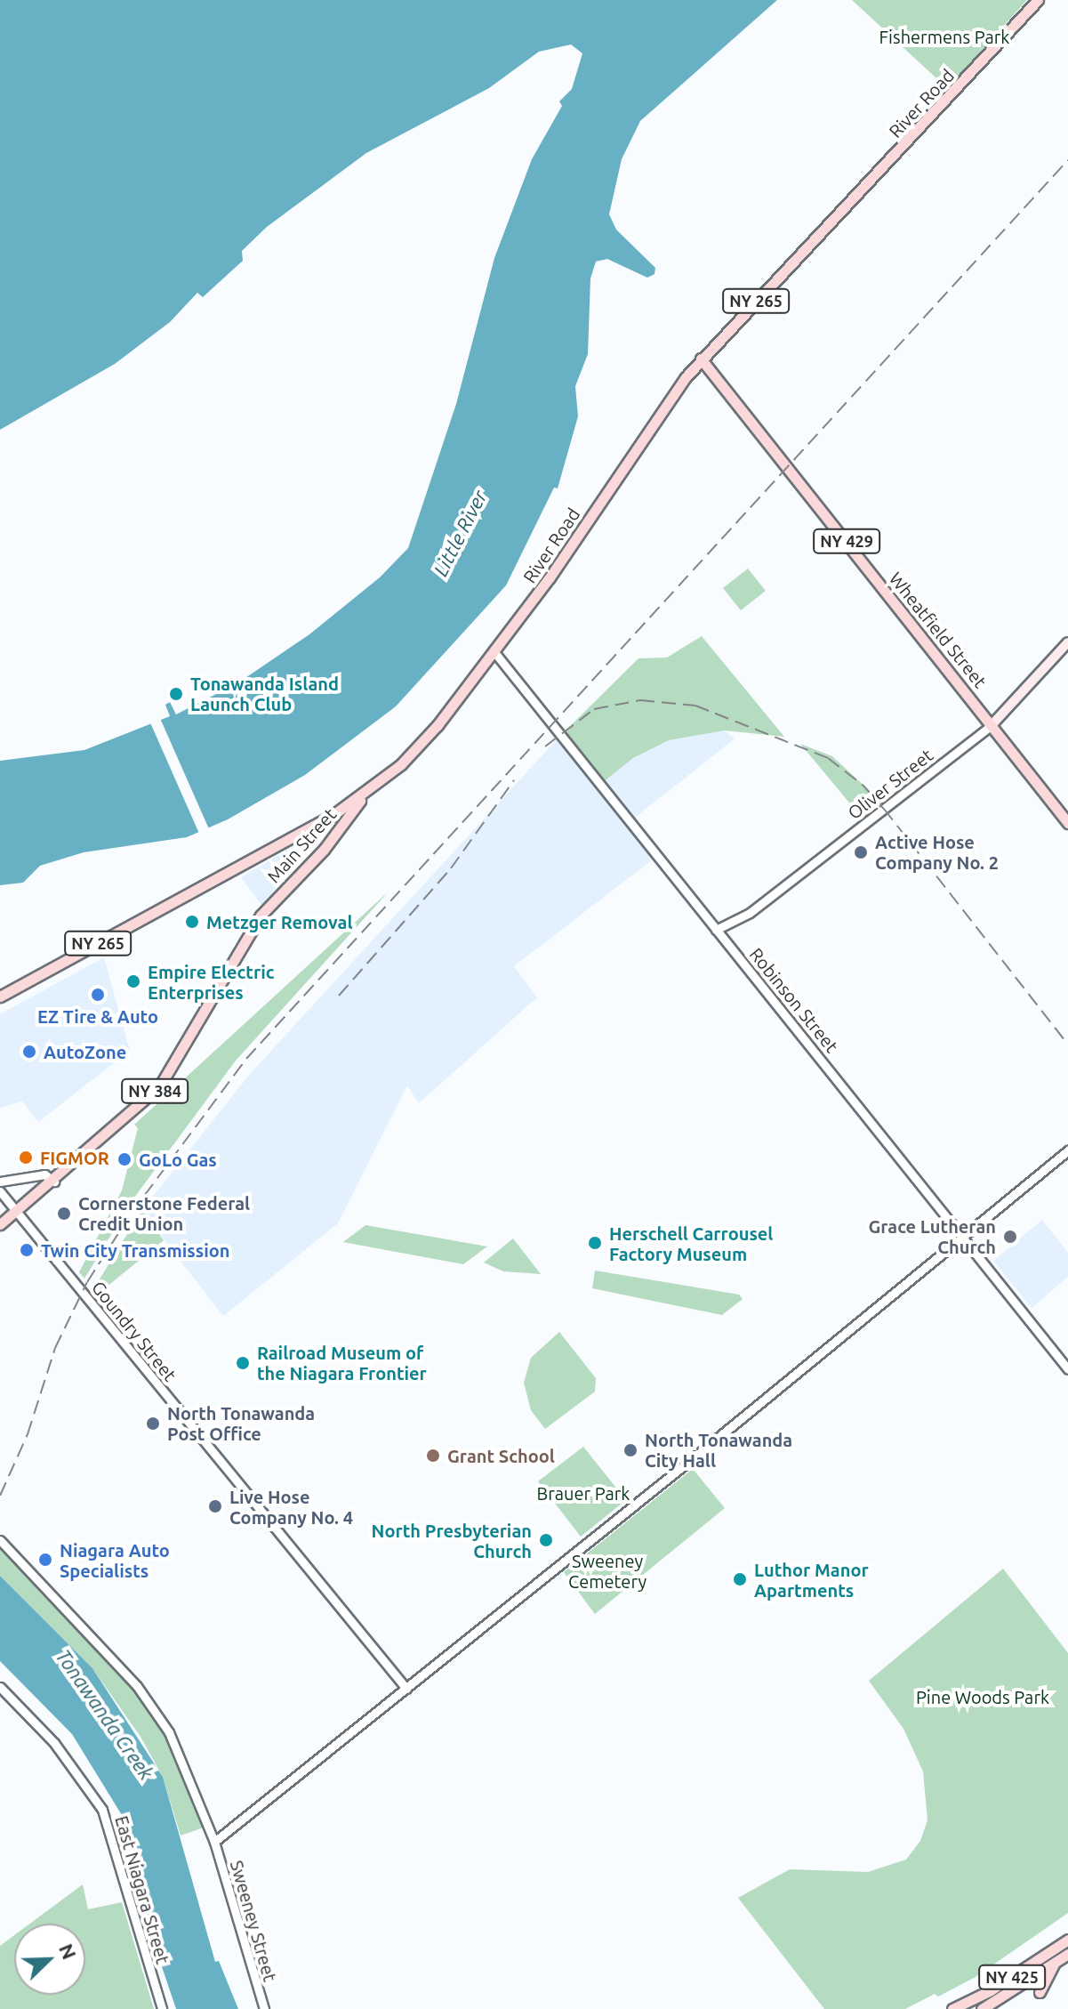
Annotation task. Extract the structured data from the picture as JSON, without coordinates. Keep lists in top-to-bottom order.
{
  "streets": {
    "main road": [
      "River Road",
      "NY 265",
      "NY 429",
      "Wheatfield Street",
      "Oliver Street",
      "Main Street",
      "NY 384",
      "NY 425"
    ],
    "street": [
      "Robinson Street",
      "Goundry Street",
      "East Niagara Street",
      "Sweeney Street"
    ]
  },
  "crossings": [
    ["River Road", "Wheatfield Street"],
    ["River Road", "Main Street"],
    ["River Road", "Robinson Street"],
    ["Wheatfield Street", "Oliver Street"],
    ["Oliver Street", "Robinson Street"],
    ["Main Street", "NY 384"],
    ["NY 384", "Goundry Street"]
  ],
  "water": ["Little River", "Tonawanda Creek"],
  "parks": [
    "Fishermens Park",
    "Brauer Park",
    "Sweeney Cemetery",
    "Pine Woods Park"
  ],
  "places": [
    "Tonawanda Island Launch Club",
    "Active Hose Company No. 2",
    "Metzger Removal",
    "Empire Electric Enterprises",
    "EZ Tire & Auto",
    "AutoZone",
    "FIGMOR",
    "GoLo Gas",
    "Cornerstone Federal Credit Union",
    "Grace Lutheran Church",
    "Herschell Carrousel Factory Museum",
    "Twin City Transmission",
    "Railroad Museum of the Niagara Frontier",
    "North Tonawanda Post Office",
    "North Tonawanda City Hall",
    "Grant School",
    "Live Hose Company No. 4",
    "North Presbyterian Church",
    "Niagara Auto Specialists",
    "Luthor Manor Apartments"
  ],
  "north": "top right"
}
